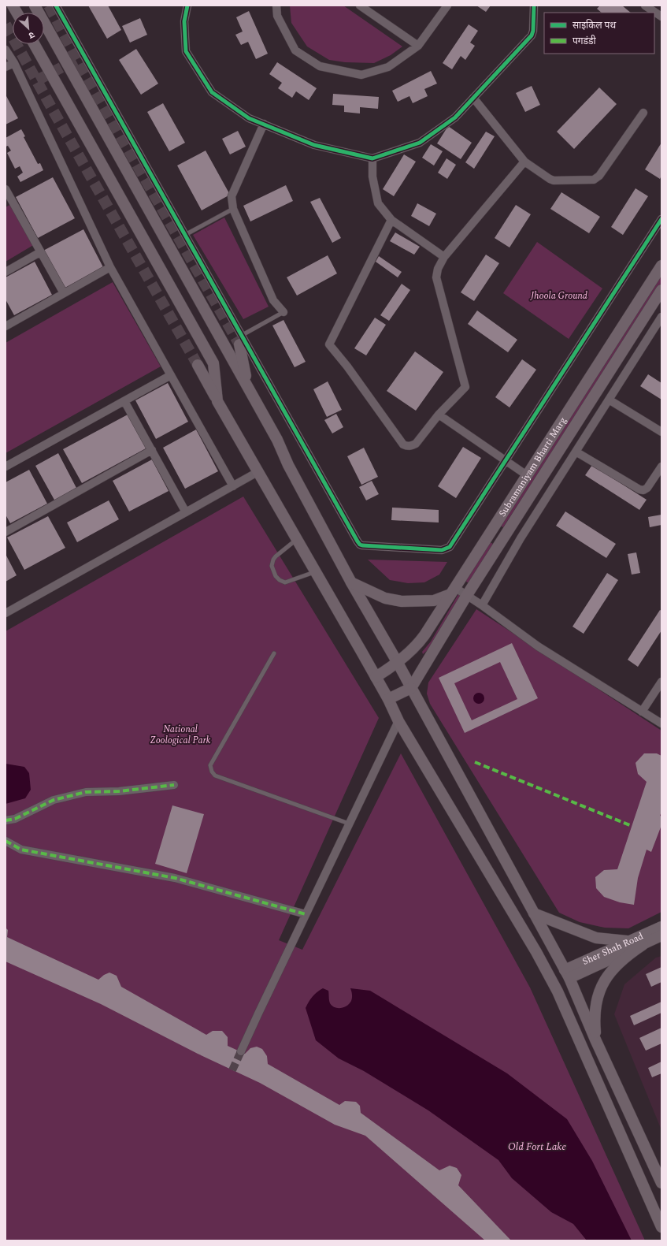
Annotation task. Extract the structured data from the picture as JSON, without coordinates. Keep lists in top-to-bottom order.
{
  "streets": {
    "main road": ["Subramaniyam Bharti Marg", "Sher Shah Road"]
  },
  "water": ["Old Fort Lake"],
  "parks": ["Jhoola Ground", "National Zoological Park"],
  "legend": ["साइकिल पथ", "पगडंडी"],
  "north": "bottom right"
}
